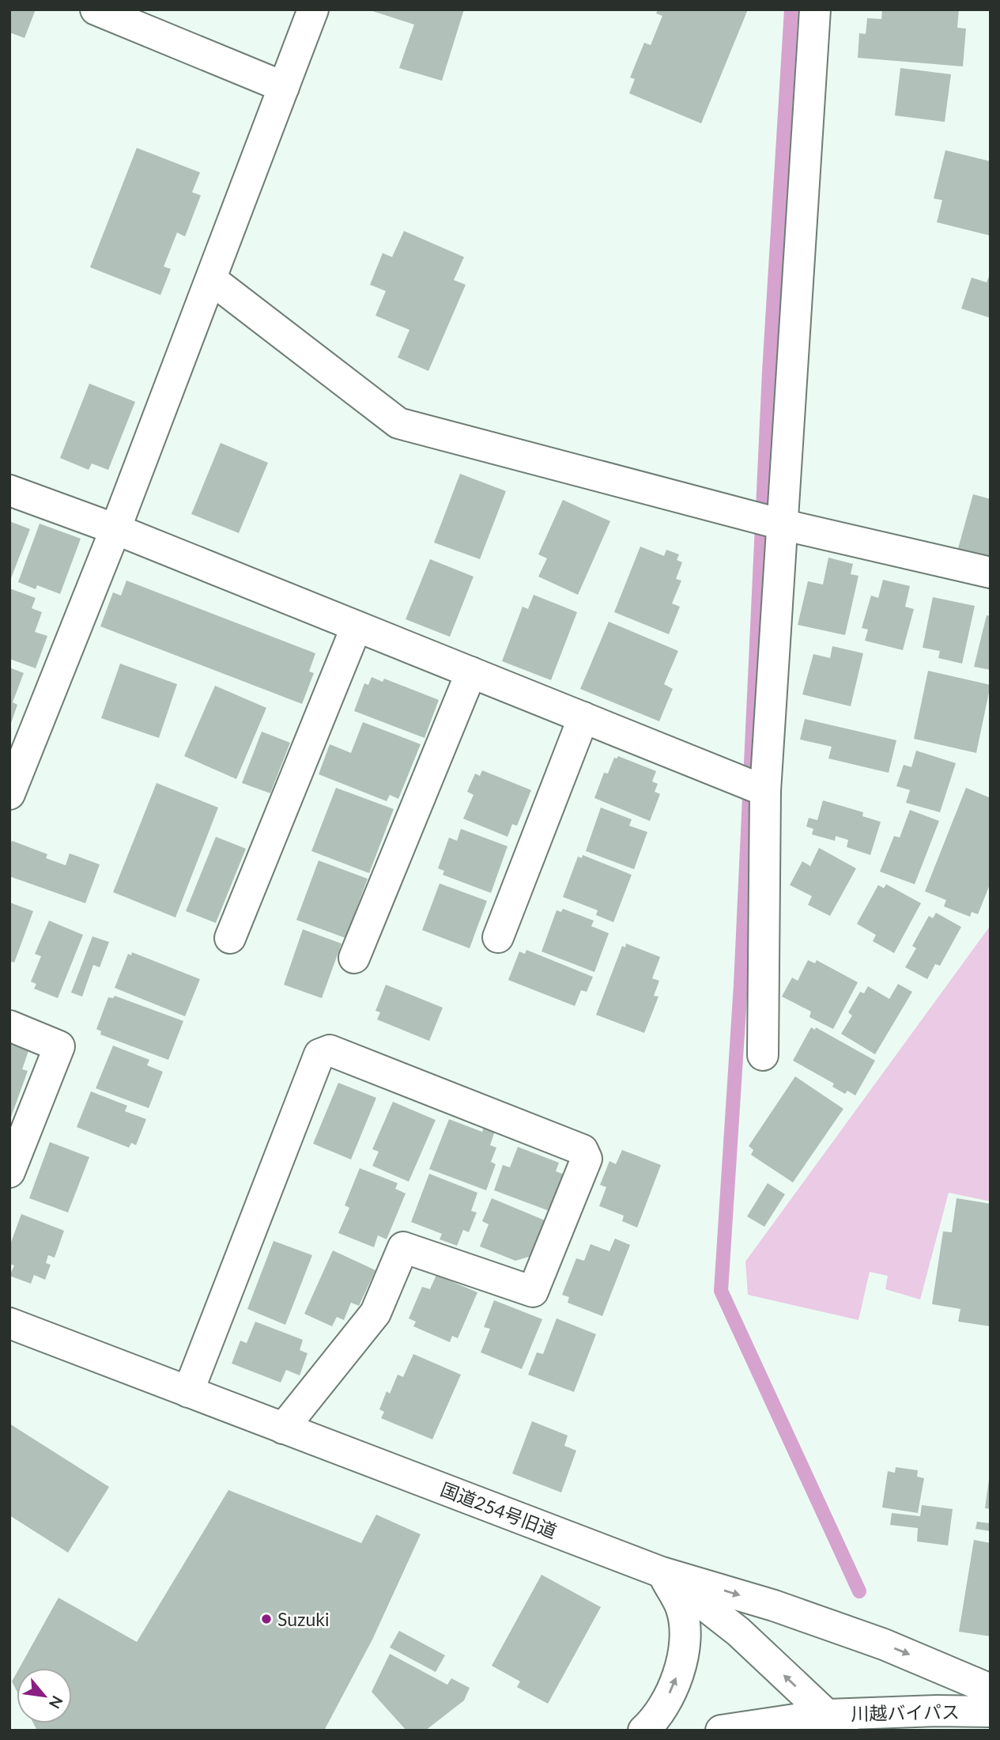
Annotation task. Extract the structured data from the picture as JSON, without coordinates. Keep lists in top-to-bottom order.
{
  "streets": {
    "main road": ["国道254号旧道", "川越バイパス"]
  },
  "places": ["Suzuki"],
  "north": "bottom right"
}
